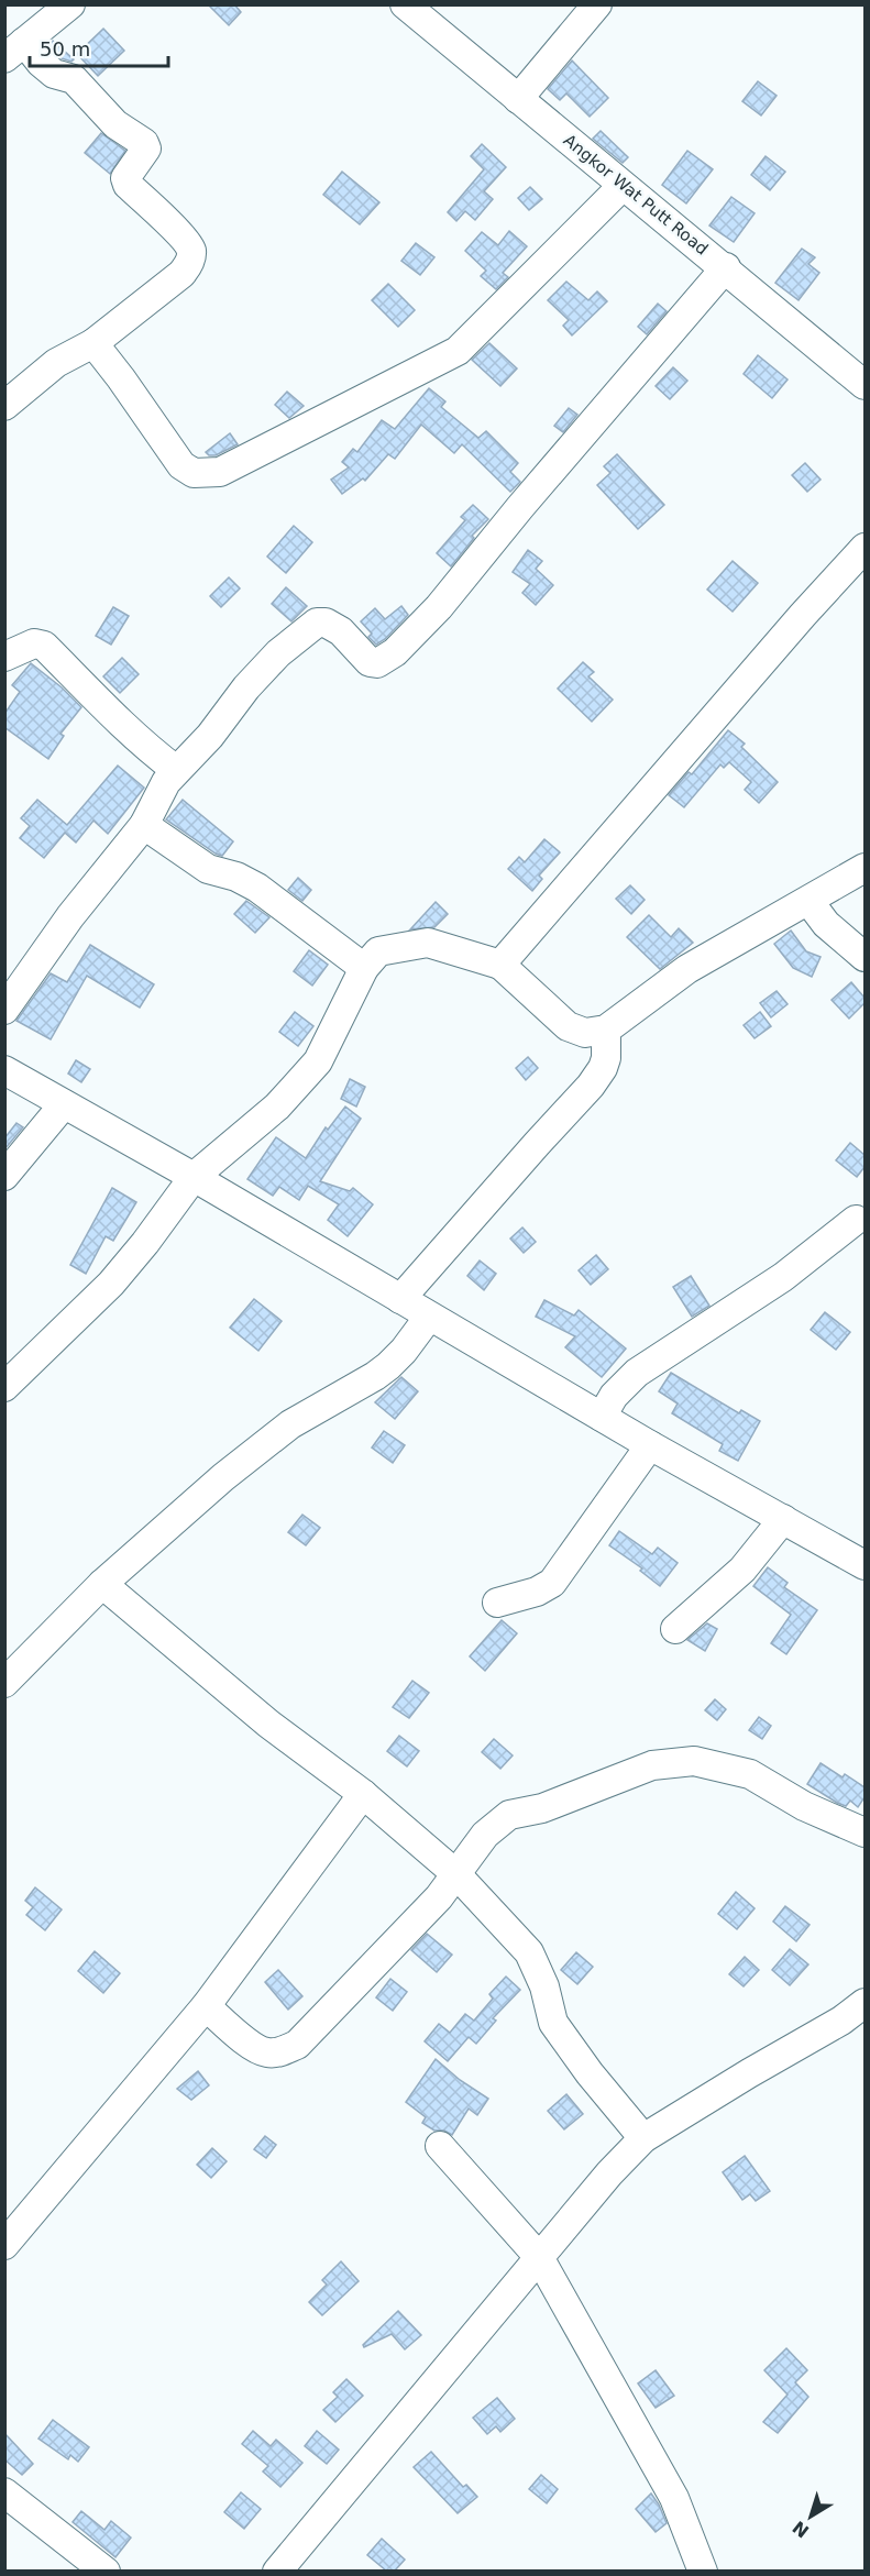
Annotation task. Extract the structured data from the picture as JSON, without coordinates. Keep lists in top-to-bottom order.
{
  "streets": {
    "street": ["Angkor Wat Putt Road"]
  },
  "scale_bar": "50 m",
  "north": "bottom left"
}
